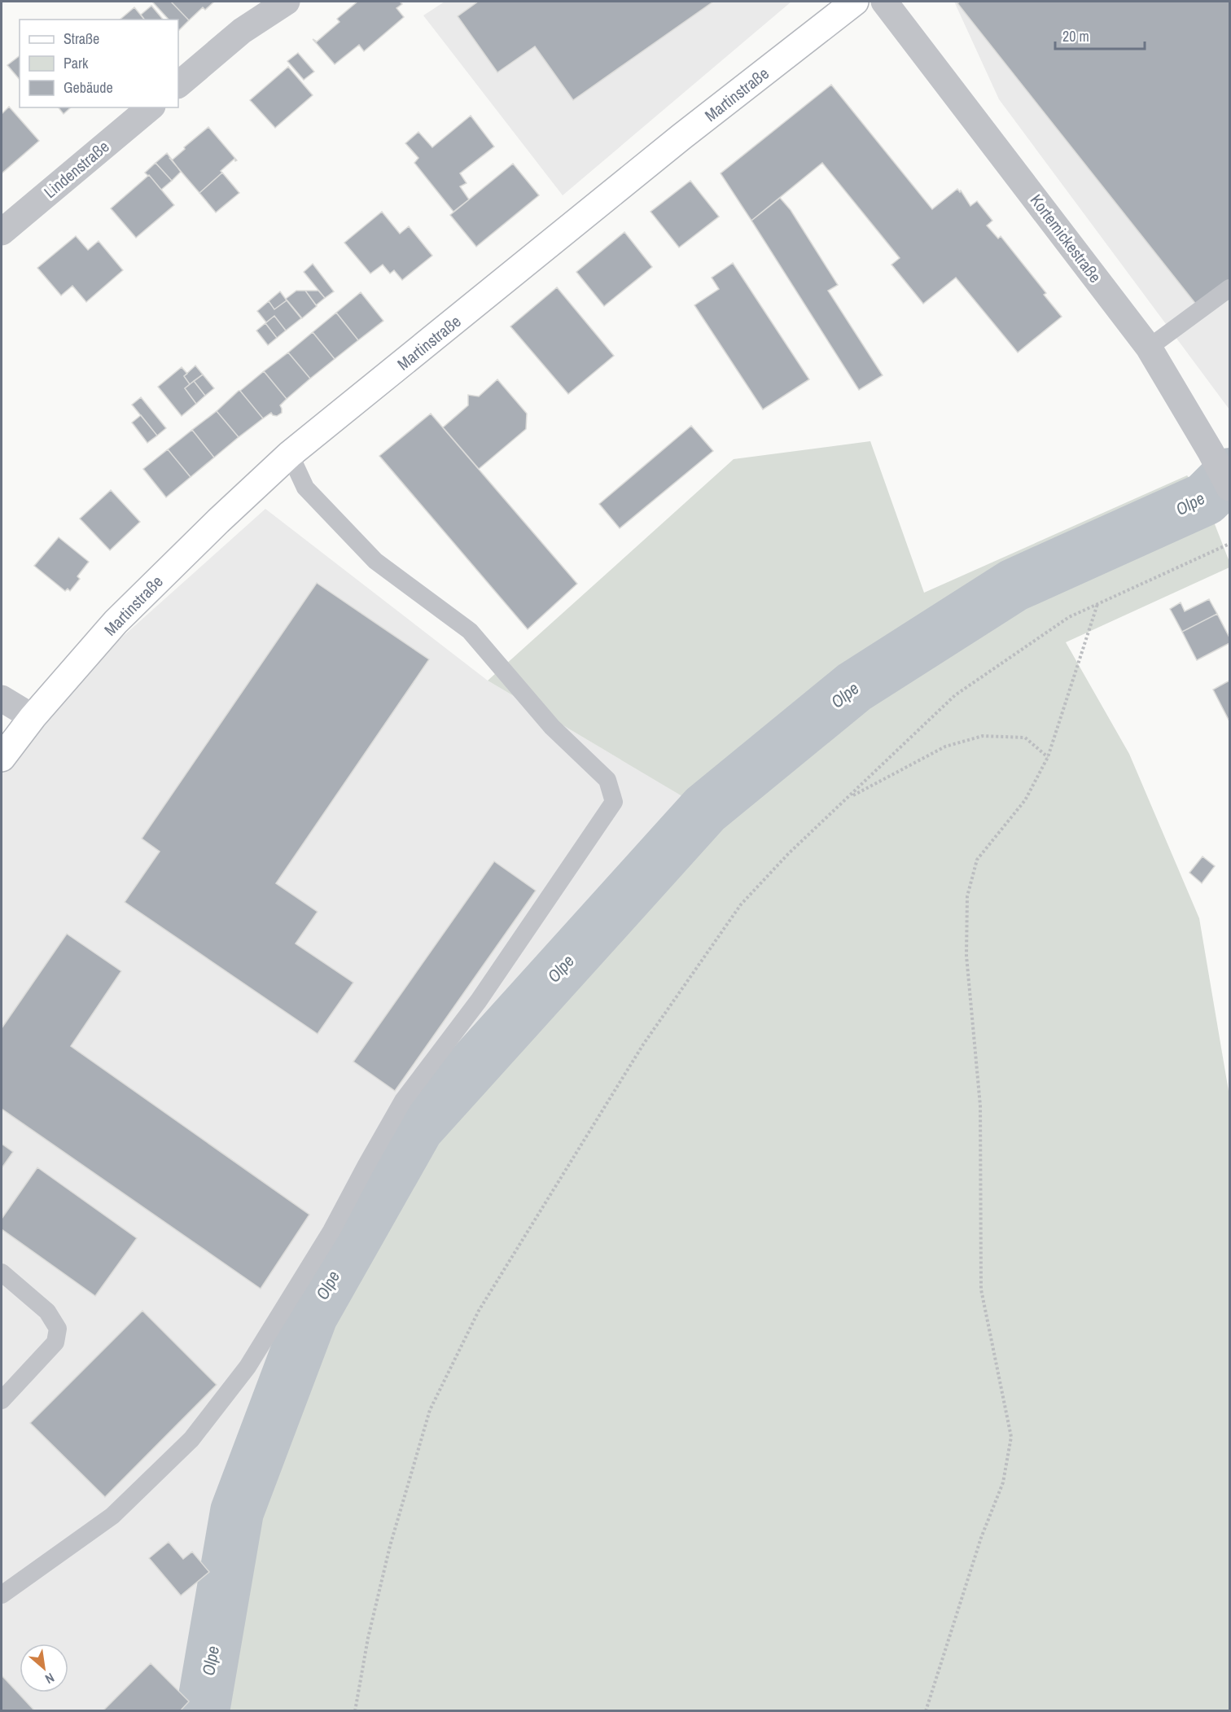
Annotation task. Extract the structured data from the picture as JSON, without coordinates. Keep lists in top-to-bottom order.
{
  "streets": {
    "street": ["Martinstraße", "Lindenstraße", "Kortemickestraße"]
  },
  "water": ["Olpe"],
  "legend": ["Straße", "Park", "Gebäude"],
  "scale_bar": "20 m",
  "north": "bottom right"
}
